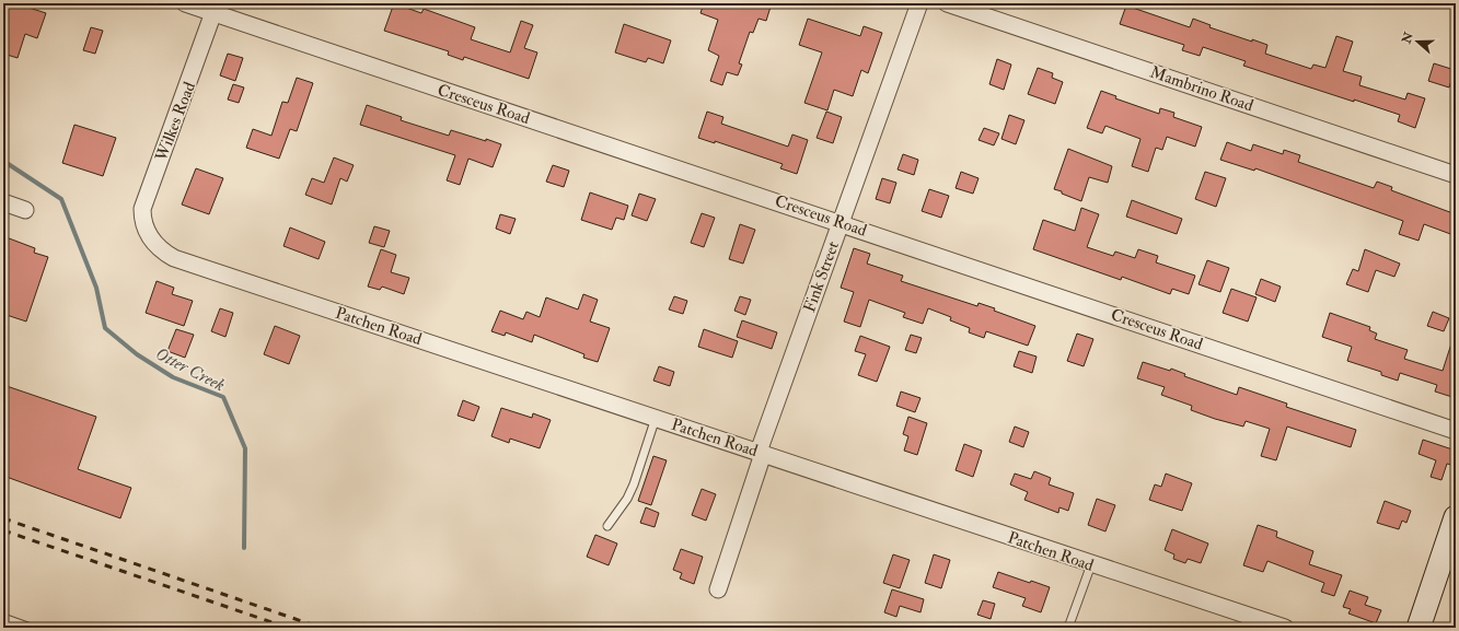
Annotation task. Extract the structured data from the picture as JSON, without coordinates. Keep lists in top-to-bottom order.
{
  "streets": {
    "street": [
      "Mambrino Road",
      "Cresceus Road",
      "Wilkes Road",
      "Fink Street",
      "Patchen Road"
    ]
  },
  "crossings": [
    ["Cresceus Road", "Wilkes Road"],
    ["Cresceus Road", "Fink Street"],
    ["Wilkes Road", "Patchen Road"],
    ["Fink Street", "Patchen Road"]
  ],
  "water": ["Otter Creek"],
  "north": "left"
}
